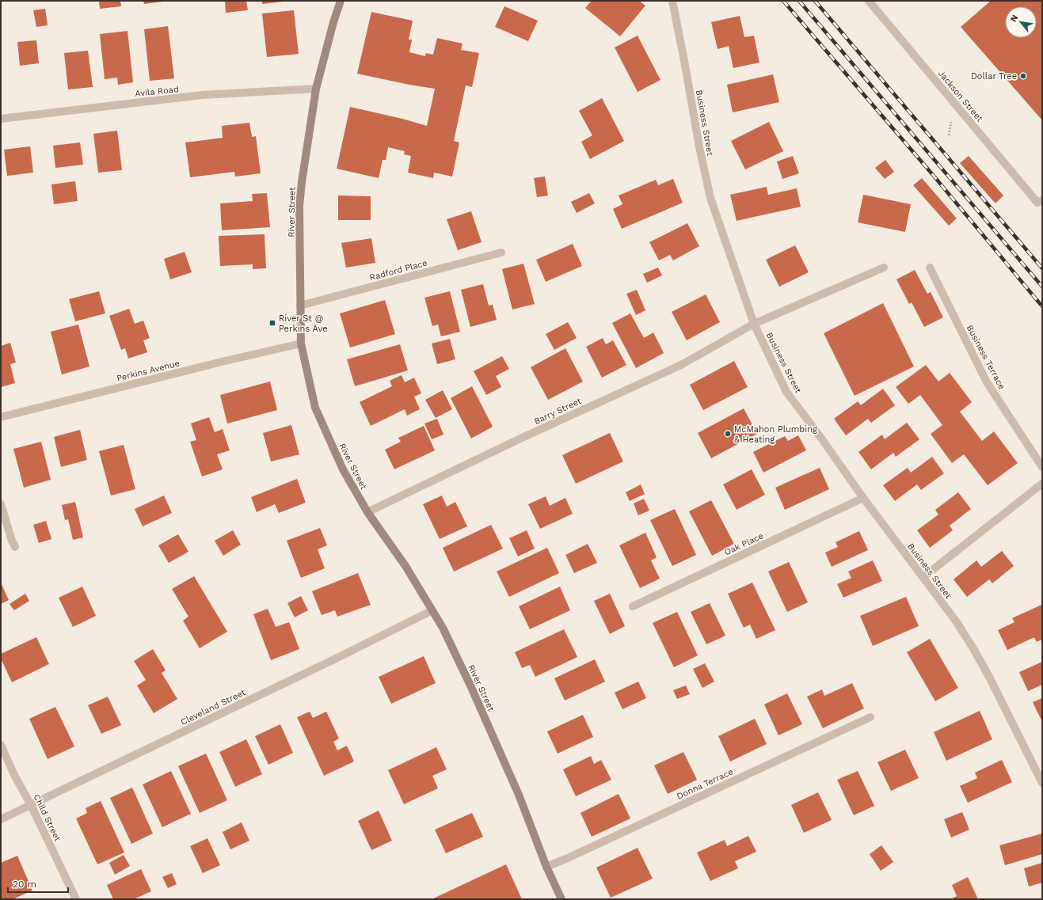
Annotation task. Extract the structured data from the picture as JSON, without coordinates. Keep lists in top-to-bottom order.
{
  "streets": {
    "main road": ["River Street"],
    "street": [
      "Avila Road",
      "Jackson Street",
      "Business Street",
      "Radford Place",
      "Business Terrace",
      "Perkins Avenue",
      "Barry Street",
      "Oak Place",
      "Cleveland Street",
      "Donna Terrace",
      "Child Street"
    ]
  },
  "crossings": [
    ["Avila Road", "River Street"],
    ["Business Street", "Barry Street"],
    ["Business Street", "Oak Place"],
    ["River Street", "Radford Place"],
    ["River Street", "Perkins Avenue"],
    ["River Street", "Barry Street"],
    ["River Street", "Cleveland Street"],
    ["River Street", "Donna Terrace"],
    ["Cleveland Street", "Child Street"]
  ],
  "places": {
    "other": ["Dollar Tree", "McMahon Plumbing & Heating"],
    "transit": ["River St @ Perkins Ave"]
  },
  "scale_bar": "20 m",
  "north": "top left"
}
